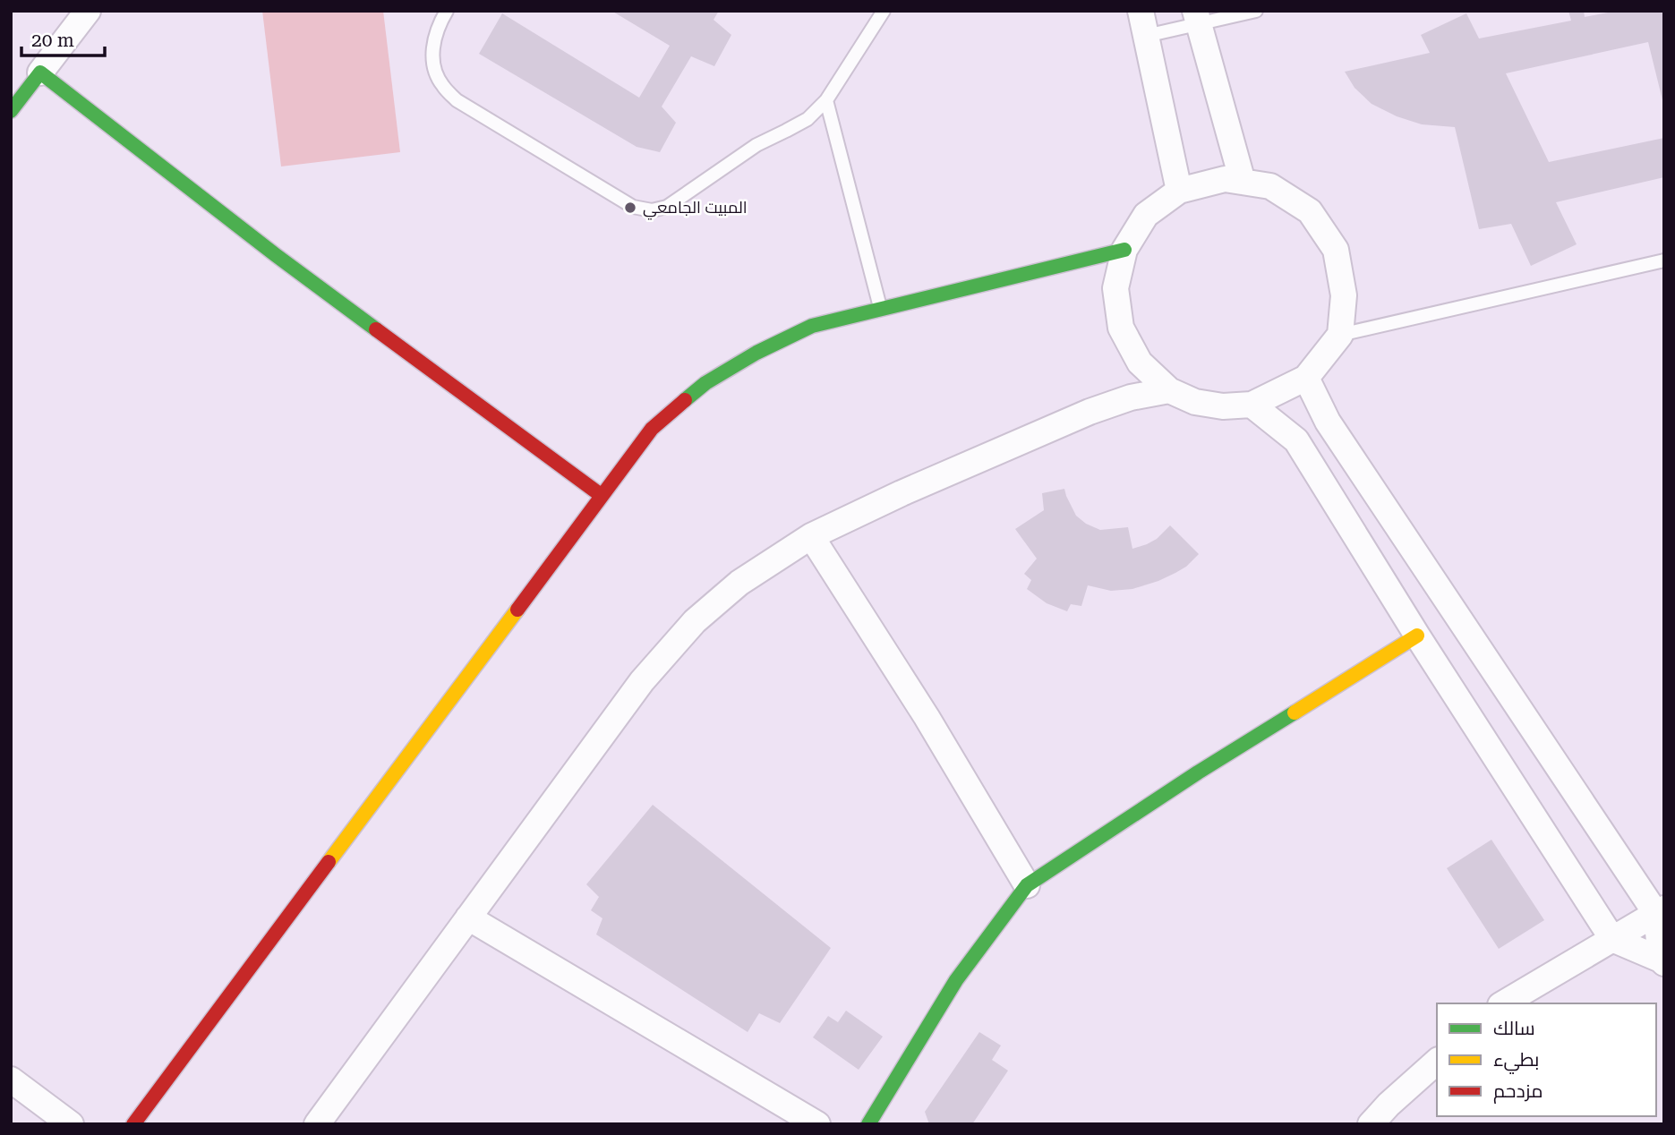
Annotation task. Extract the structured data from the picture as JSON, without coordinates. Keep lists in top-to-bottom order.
{
  "places": ["المبيت الجامعي"],
  "legend": ["سالك", "بطيء", "مزدحم"],
  "scale_bar": "20 m"
}
